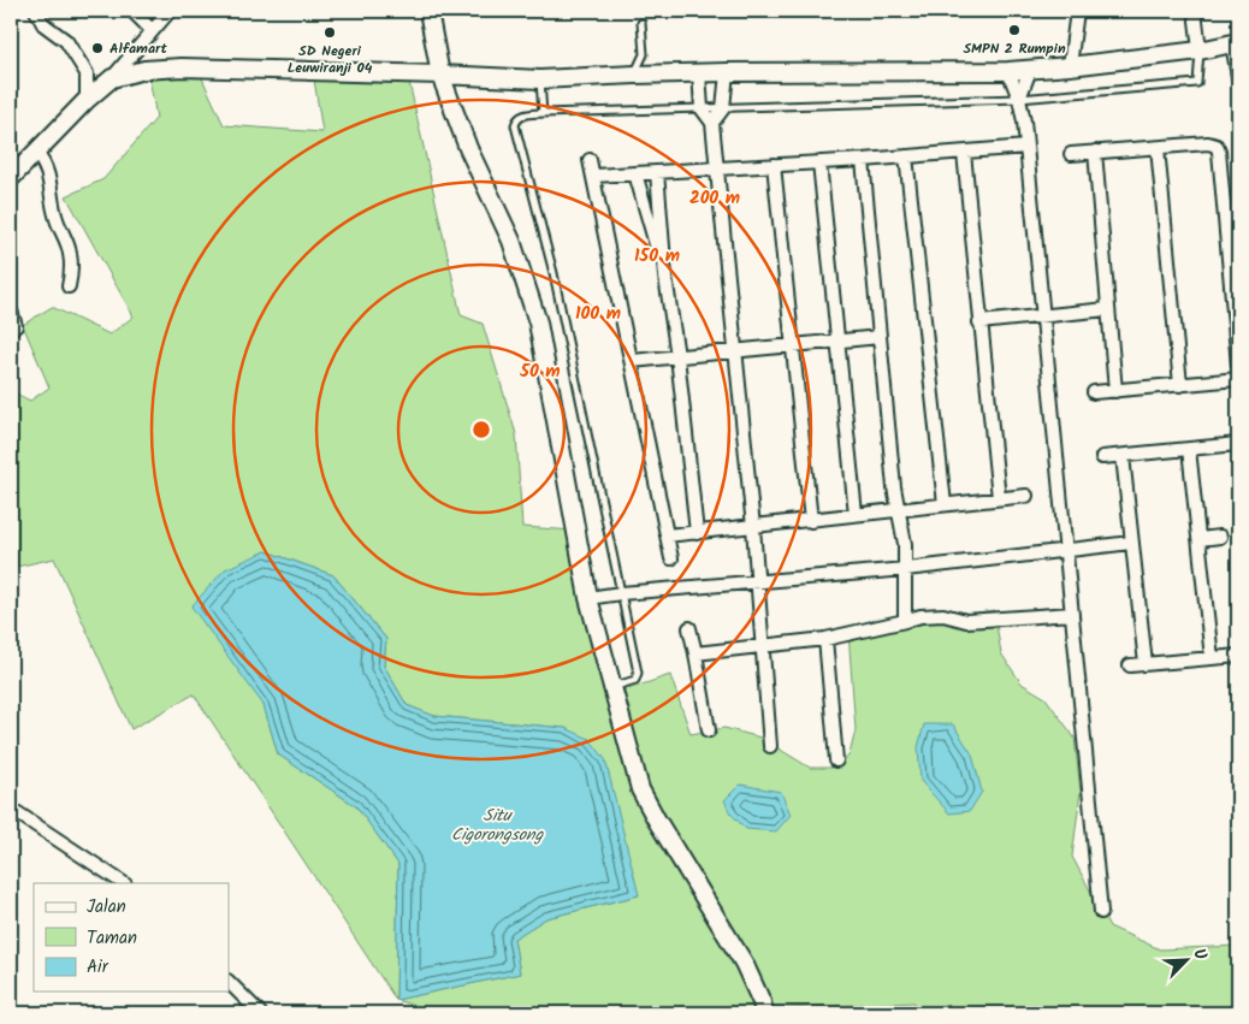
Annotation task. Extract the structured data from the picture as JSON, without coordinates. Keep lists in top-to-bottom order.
{
  "water": ["Situ Cigorongsong"],
  "places": ["SMPN 2 Rumpin", "SD Negeri Leuwiranji 04", "Alfamart"],
  "legend": ["Jalan", "Taman", "Air"],
  "north": "top right",
  "rings": [
    "200 m",
    "150 m",
    "100 m",
    "50 m"
  ]
}
